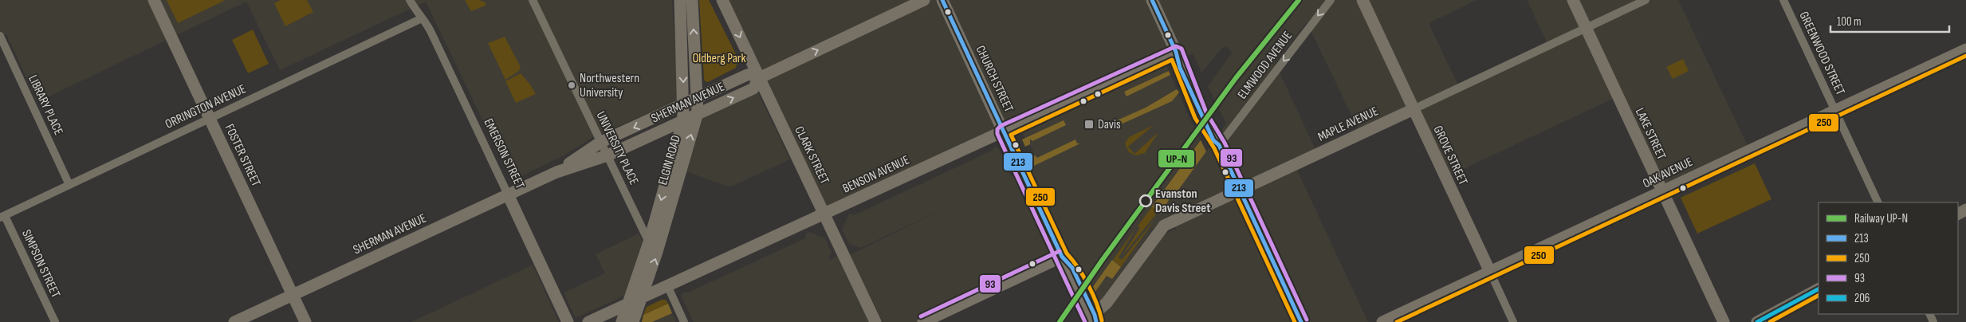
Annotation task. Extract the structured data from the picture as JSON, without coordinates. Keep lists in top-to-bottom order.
{
  "streets": {
    "street": [
      "GREENWOOD STREET",
      "ELMWOOD AVENUE",
      "CHURCH STREET",
      "SHERMAN AVENUE",
      "LIBRARY PLACE",
      "ORRINGTON AVENUE",
      "MAPLE AVENUE",
      "LAKE STREET",
      "UNIVERSITY PLACE",
      "EMERSON STREET",
      "FOSTER STREET",
      "CLARK STREET",
      "GROVE STREET",
      "ELGIN ROAD",
      "OAK AVENUE",
      "BENSON AVENUE",
      "SIMPSON STREET"
    ]
  },
  "crossings": [
    ["GREENWOOD STREET", "OAK AVENUE"],
    ["CHURCH STREET", "MAPLE AVENUE"],
    ["CHURCH STREET", "BENSON AVENUE"],
    ["SHERMAN AVENUE", "UNIVERSITY PLACE"],
    ["SHERMAN AVENUE", "EMERSON STREET"],
    ["SHERMAN AVENUE", "FOSTER STREET"],
    ["SHERMAN AVENUE", "CLARK STREET"],
    ["SHERMAN AVENUE", "ELGIN ROAD"],
    ["LIBRARY PLACE", "ORRINGTON AVENUE"],
    ["ORRINGTON AVENUE", "EMERSON STREET"],
    ["ORRINGTON AVENUE", "FOSTER STREET"],
    ["ORRINGTON AVENUE", "SIMPSON STREET"],
    ["MAPLE AVENUE", "LAKE STREET"],
    ["MAPLE AVENUE", "GROVE STREET"],
    ["LAKE STREET", "OAK AVENUE"],
    ["UNIVERSITY PLACE", "ELGIN ROAD"],
    ["CLARK STREET", "BENSON AVENUE"],
    ["GROVE STREET", "OAK AVENUE"],
    ["ELGIN ROAD", "BENSON AVENUE"]
  ],
  "one_way": ["ELMWOOD AVENUE"],
  "parks": ["Oldberg Park"],
  "places": {
    "other": ["Northwestern University", "Evanston Davis Street"],
    "transit": ["Davis"]
  },
  "lines": [
    "rail line UP-N",
    "transit line 213",
    "transit line 93",
    "transit line 250",
    "transit line 206"
  ],
  "legend": [
    "Railway UP-N",
    "213",
    "250",
    "93",
    "206"
  ],
  "scale_bar": "100 m"
}
